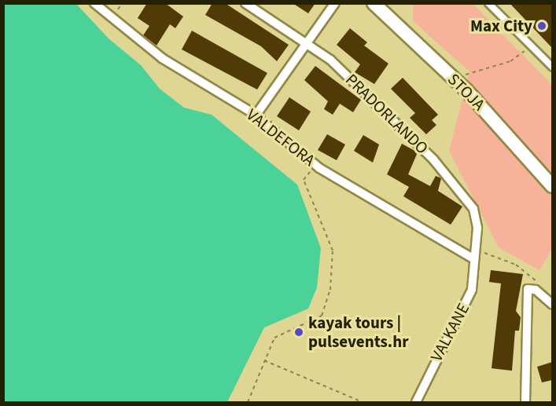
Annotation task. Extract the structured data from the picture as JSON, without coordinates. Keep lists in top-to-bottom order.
{
  "streets": {
    "main road": ["STOJA"],
    "street": ["PRADORLANDO", "VALDEFORA", "VALKANE"]
  },
  "crossings": [
    ["PRADORLANDO", "VALDEFORA"],
    ["PRADORLANDO", "VALKANE"],
    ["VALDEFORA", "VALKANE"]
  ],
  "places": ["Max City", "kayak tours | pulsevents.hr"]
}
